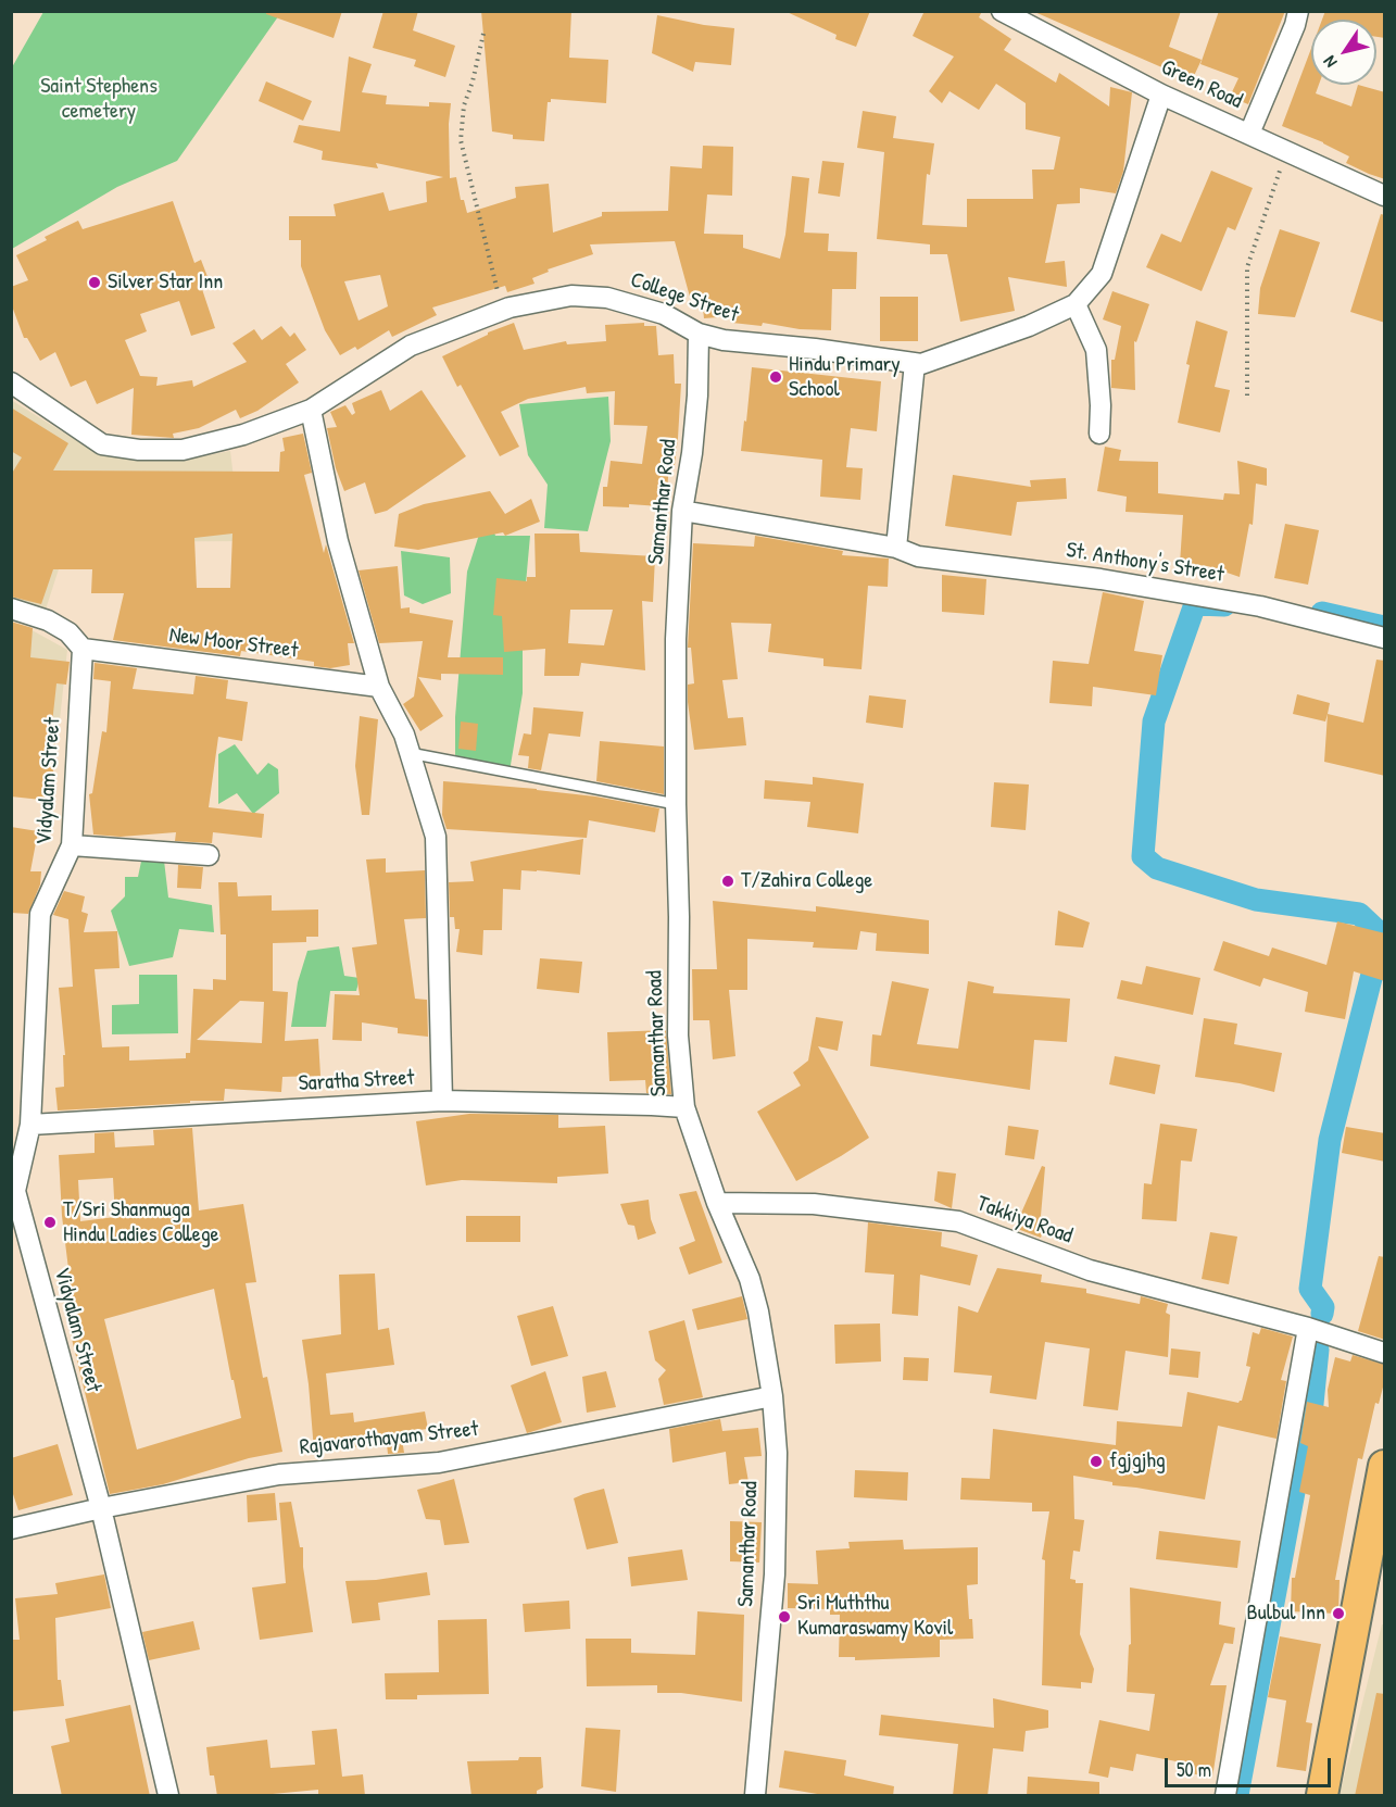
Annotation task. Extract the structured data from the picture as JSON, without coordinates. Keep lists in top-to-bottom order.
{
  "streets": {
    "street": [
      "Green Road",
      "College Street",
      "Samanthar Road",
      "St. Anthony's Street",
      "New Moor Street",
      "Vidyalam Street",
      "Saratha Street",
      "Takkiya Road",
      "Rajavarothayam Street"
    ]
  },
  "crossings": [
    ["Green Road", "College Street"],
    ["College Street", "Samanthar Road"],
    ["Samanthar Road", "St. Anthony's Street"],
    ["Samanthar Road", "Saratha Street"],
    ["Samanthar Road", "Takkiya Road"],
    ["Samanthar Road", "Rajavarothayam Street"],
    ["New Moor Street", "Vidyalam Street"],
    ["Vidyalam Street", "Saratha Street"],
    ["Vidyalam Street", "Rajavarothayam Street"]
  ],
  "parks": ["Saint Stephens cemetery"],
  "places": [
    "Silver Star Inn",
    "Hindu Primary School",
    "T/Zahira College",
    "T/Sri Shanmuga Hindu Ladies College",
    "fgjgjhg",
    "Bulbul Inn",
    "Sri Muththu Kumaraswamy Kovil"
  ],
  "scale_bar": "50 m",
  "north": "bottom left"
}
